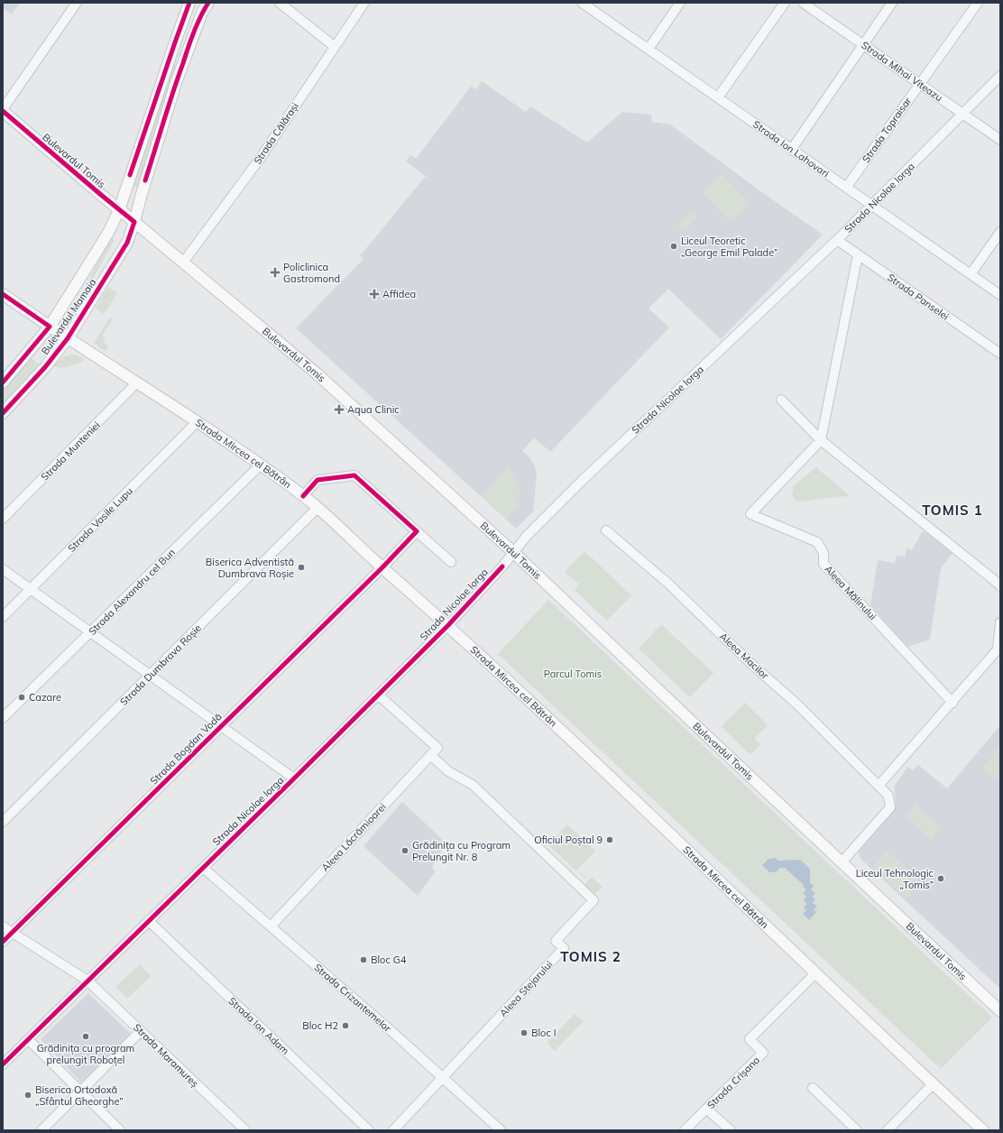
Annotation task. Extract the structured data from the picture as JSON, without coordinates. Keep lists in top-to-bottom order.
{
  "streets": {
    "main road": ["Bulevardul Tomis", "Bulevardul Mamaia", "Strada Mircea cel Bătrân"],
    "street": [
      "Strada Mihai Viteazu",
      "Strada Topraisar",
      "Strada Călărași",
      "Strada Ion Lahovari",
      "Strada Nicolae Iorga",
      "Strada Panselei",
      "Strada Munteniei",
      "Strada Vasile Lupu",
      "Strada Alexandru cel Bun",
      "Aleea Mălinului",
      "Aleea Macilor",
      "Strada Dumbrava Roșie",
      "Strada Bogdan Vodă",
      "Aleea Lăcrămioarei",
      "Aleea Stejarului",
      "Strada Crizantemelor",
      "Strada Ion Adam",
      "Strada Maramureș",
      "Strada Crișana"
    ]
  },
  "crossings": [
    ["Strada Mihai Viteazu", "Strada Topraisar"],
    ["Strada Mihai Viteazu", "Strada Nicolae Iorga"],
    ["Strada Topraisar", "Strada Ion Lahovari"],
    ["Strada Călărași", "Bulevardul Tomis"],
    ["Strada Ion Lahovari", "Strada Nicolae Iorga"],
    ["Bulevardul Tomis", "Strada Nicolae Iorga"],
    ["Bulevardul Tomis", "Bulevardul Mamaia"],
    ["Strada Nicolae Iorga", "Strada Panselei"],
    ["Strada Nicolae Iorga", "Strada Mircea cel Bătrân"],
    ["Strada Nicolae Iorga", "Aleea Lăcrămioarei"],
    ["Strada Nicolae Iorga", "Strada Crizantemelor"],
    ["Strada Nicolae Iorga", "Strada Ion Adam"],
    ["Strada Nicolae Iorga", "Strada Maramureș"],
    ["Bulevardul Mamaia", "Strada Mircea cel Bătrân"],
    ["Strada Munteniei", "Strada Mircea cel Bătrân"],
    ["Strada Mircea cel Bătrân", "Strada Vasile Lupu"],
    ["Strada Mircea cel Bătrân", "Strada Alexandru cel Bun"],
    ["Strada Mircea cel Bătrân", "Strada Dumbrava Roșie"],
    ["Strada Mircea cel Bătrân", "Strada Bogdan Vodă"],
    ["Strada Mircea cel Bătrân", "Strada Crișana"],
    ["Strada Bogdan Vodă", "Strada Maramureș"],
    ["Aleea Lăcrămioarei", "Aleea Stejarului"],
    ["Aleea Lăcrămioarei", "Strada Crizantemelor"],
    ["Aleea Stejarului", "Strada Crizantemelor"]
  ],
  "districts": ["TOMIS 1", "TOMIS 2"],
  "parks": ["Parcul Tomis"],
  "places": {
    "other": [
      "Liceul Teoretic „George Emil Palade”",
      "Biserica Adventistă Dumbrava Roșie",
      "Cazare",
      "Oficiul Poștal 9",
      "Grădinița cu Program Prelungit Nr. 8",
      "Liceul Tehnologic „Tomis”",
      "Bloc G4",
      "Bloc H2",
      "Bloc I",
      "Grădinița cu program prelungit Roboțel",
      "Biserica Ortodoxă „Sfântul Gheorghe”"
    ],
    "health": ["Policlinica Gastromond", "Affidea", "Aqua Clinic"]
  }
}
